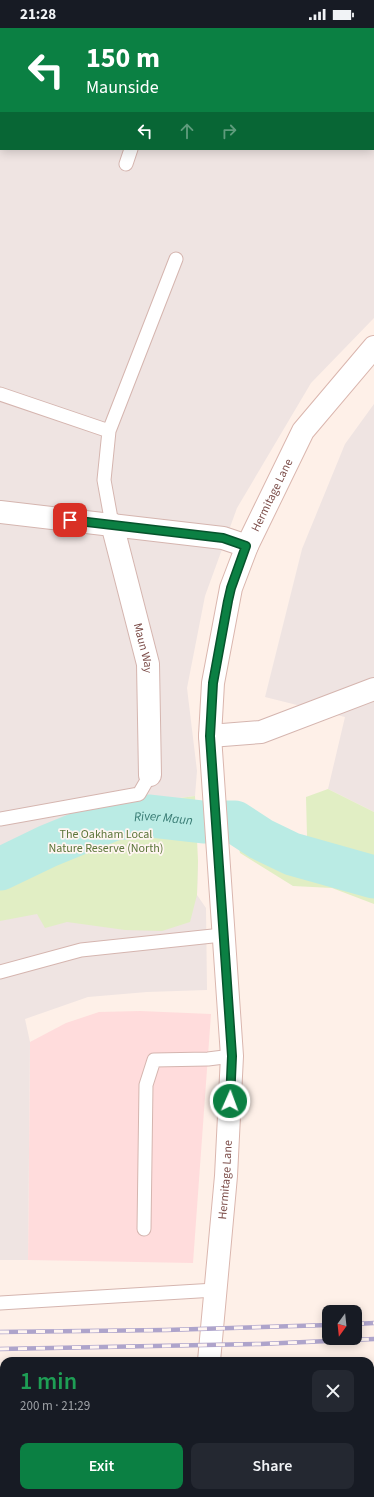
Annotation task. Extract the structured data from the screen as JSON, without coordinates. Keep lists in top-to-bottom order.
{
  "streets": {
    "street": ["Hermitage Lane", "Maun Way"]
  },
  "water": ["River Maun"],
  "parks": ["The Oakham Local Nature Reserve (North)"],
  "north": "bottom",
  "page": {
    "status": "21:28",
    "turn": ["150 m", "Maunside"],
    "heading": ["1 min", "200 m · 21:29"],
    "buttons": ["Exit", "Share"]
  }
}
